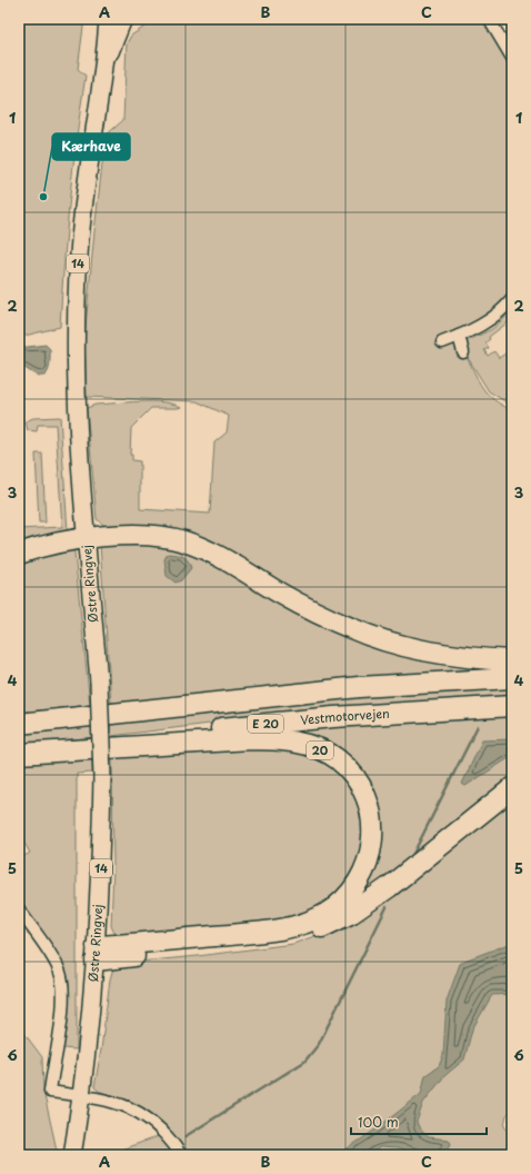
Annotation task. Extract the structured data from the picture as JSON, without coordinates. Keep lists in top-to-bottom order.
{
  "streets": {
    "highway": ["Vestmotorvejen", "E 20", "20"],
    "main road": ["14", "Østre Ringvej"]
  },
  "crossings": [
    ["Østre Ringvej", "20"],
    ["Vestmotorvejen", "20"]
  ],
  "places": ["Kærhave"],
  "scale_bar": "100 m",
  "grid": {
    "columns": ["A", "B", "C"],
    "rows": [
      "1",
      "2",
      "3",
      "4",
      "5",
      "6"
    ]
  }
}
